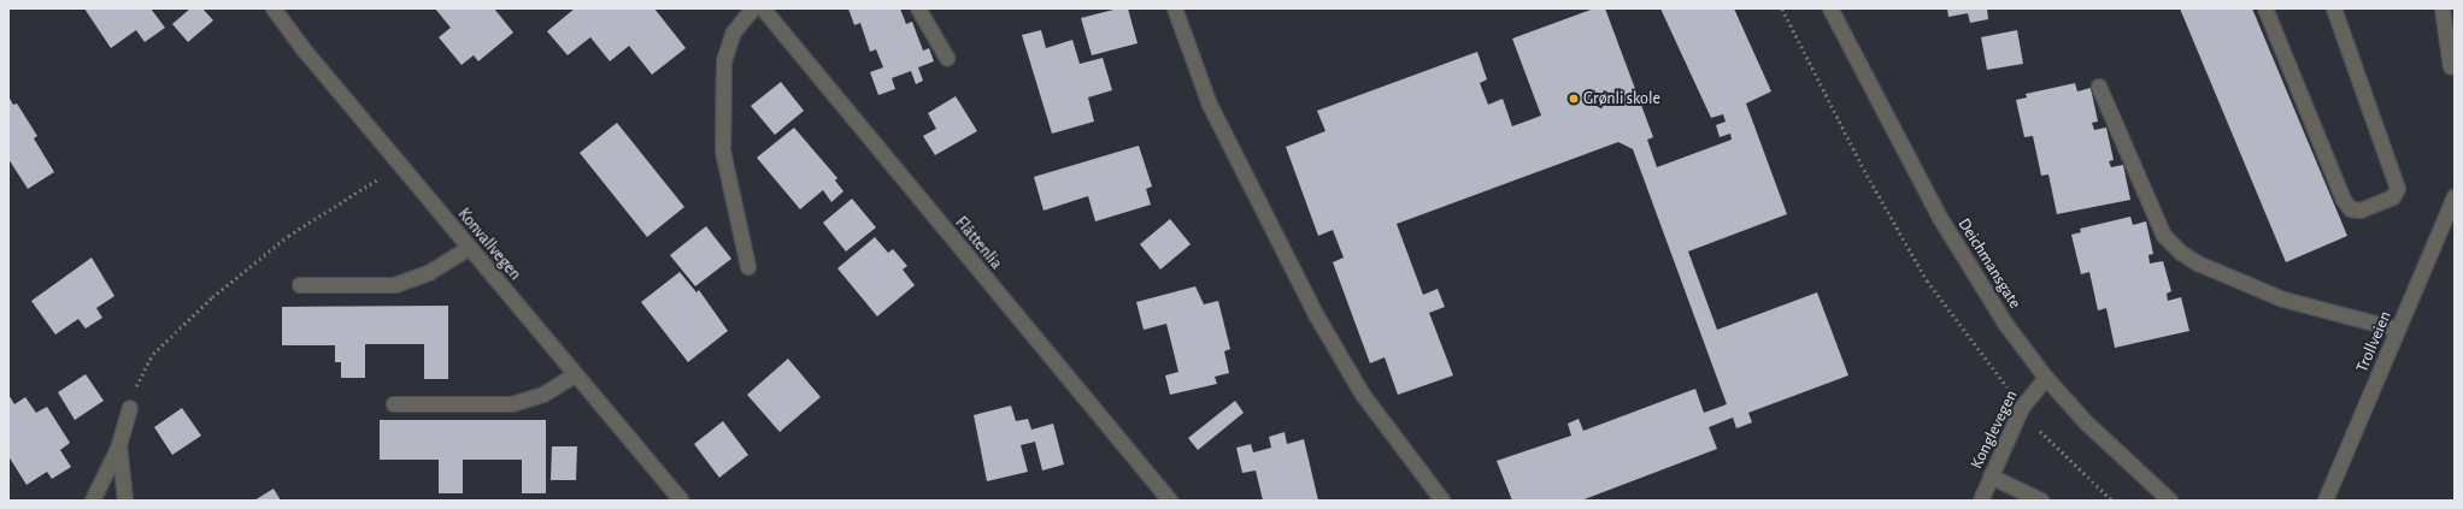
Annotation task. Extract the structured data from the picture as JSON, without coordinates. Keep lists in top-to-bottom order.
{
  "streets": {
    "street": [
      "Flåttenlia",
      "Konvallvegen",
      "Deichmansgate",
      "Trollveien",
      "Konglevegen"
    ]
  },
  "crossings": [
    ["Deichmansgate", "Konglevegen"]
  ],
  "places": ["Grønli skole"]
}
